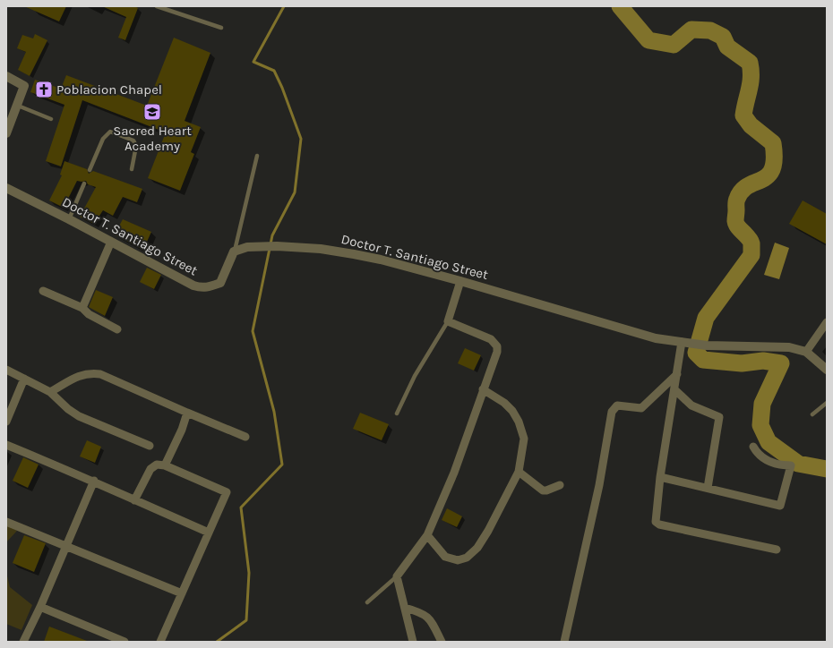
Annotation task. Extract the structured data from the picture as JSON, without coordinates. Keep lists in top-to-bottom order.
{
  "streets": {
    "street": ["Doctor T. Santiago Street"]
  },
  "places": {
    "church": ["Poblacion Chapel"],
    "school or university": ["Sacred Heart Academy"]
  }
}
